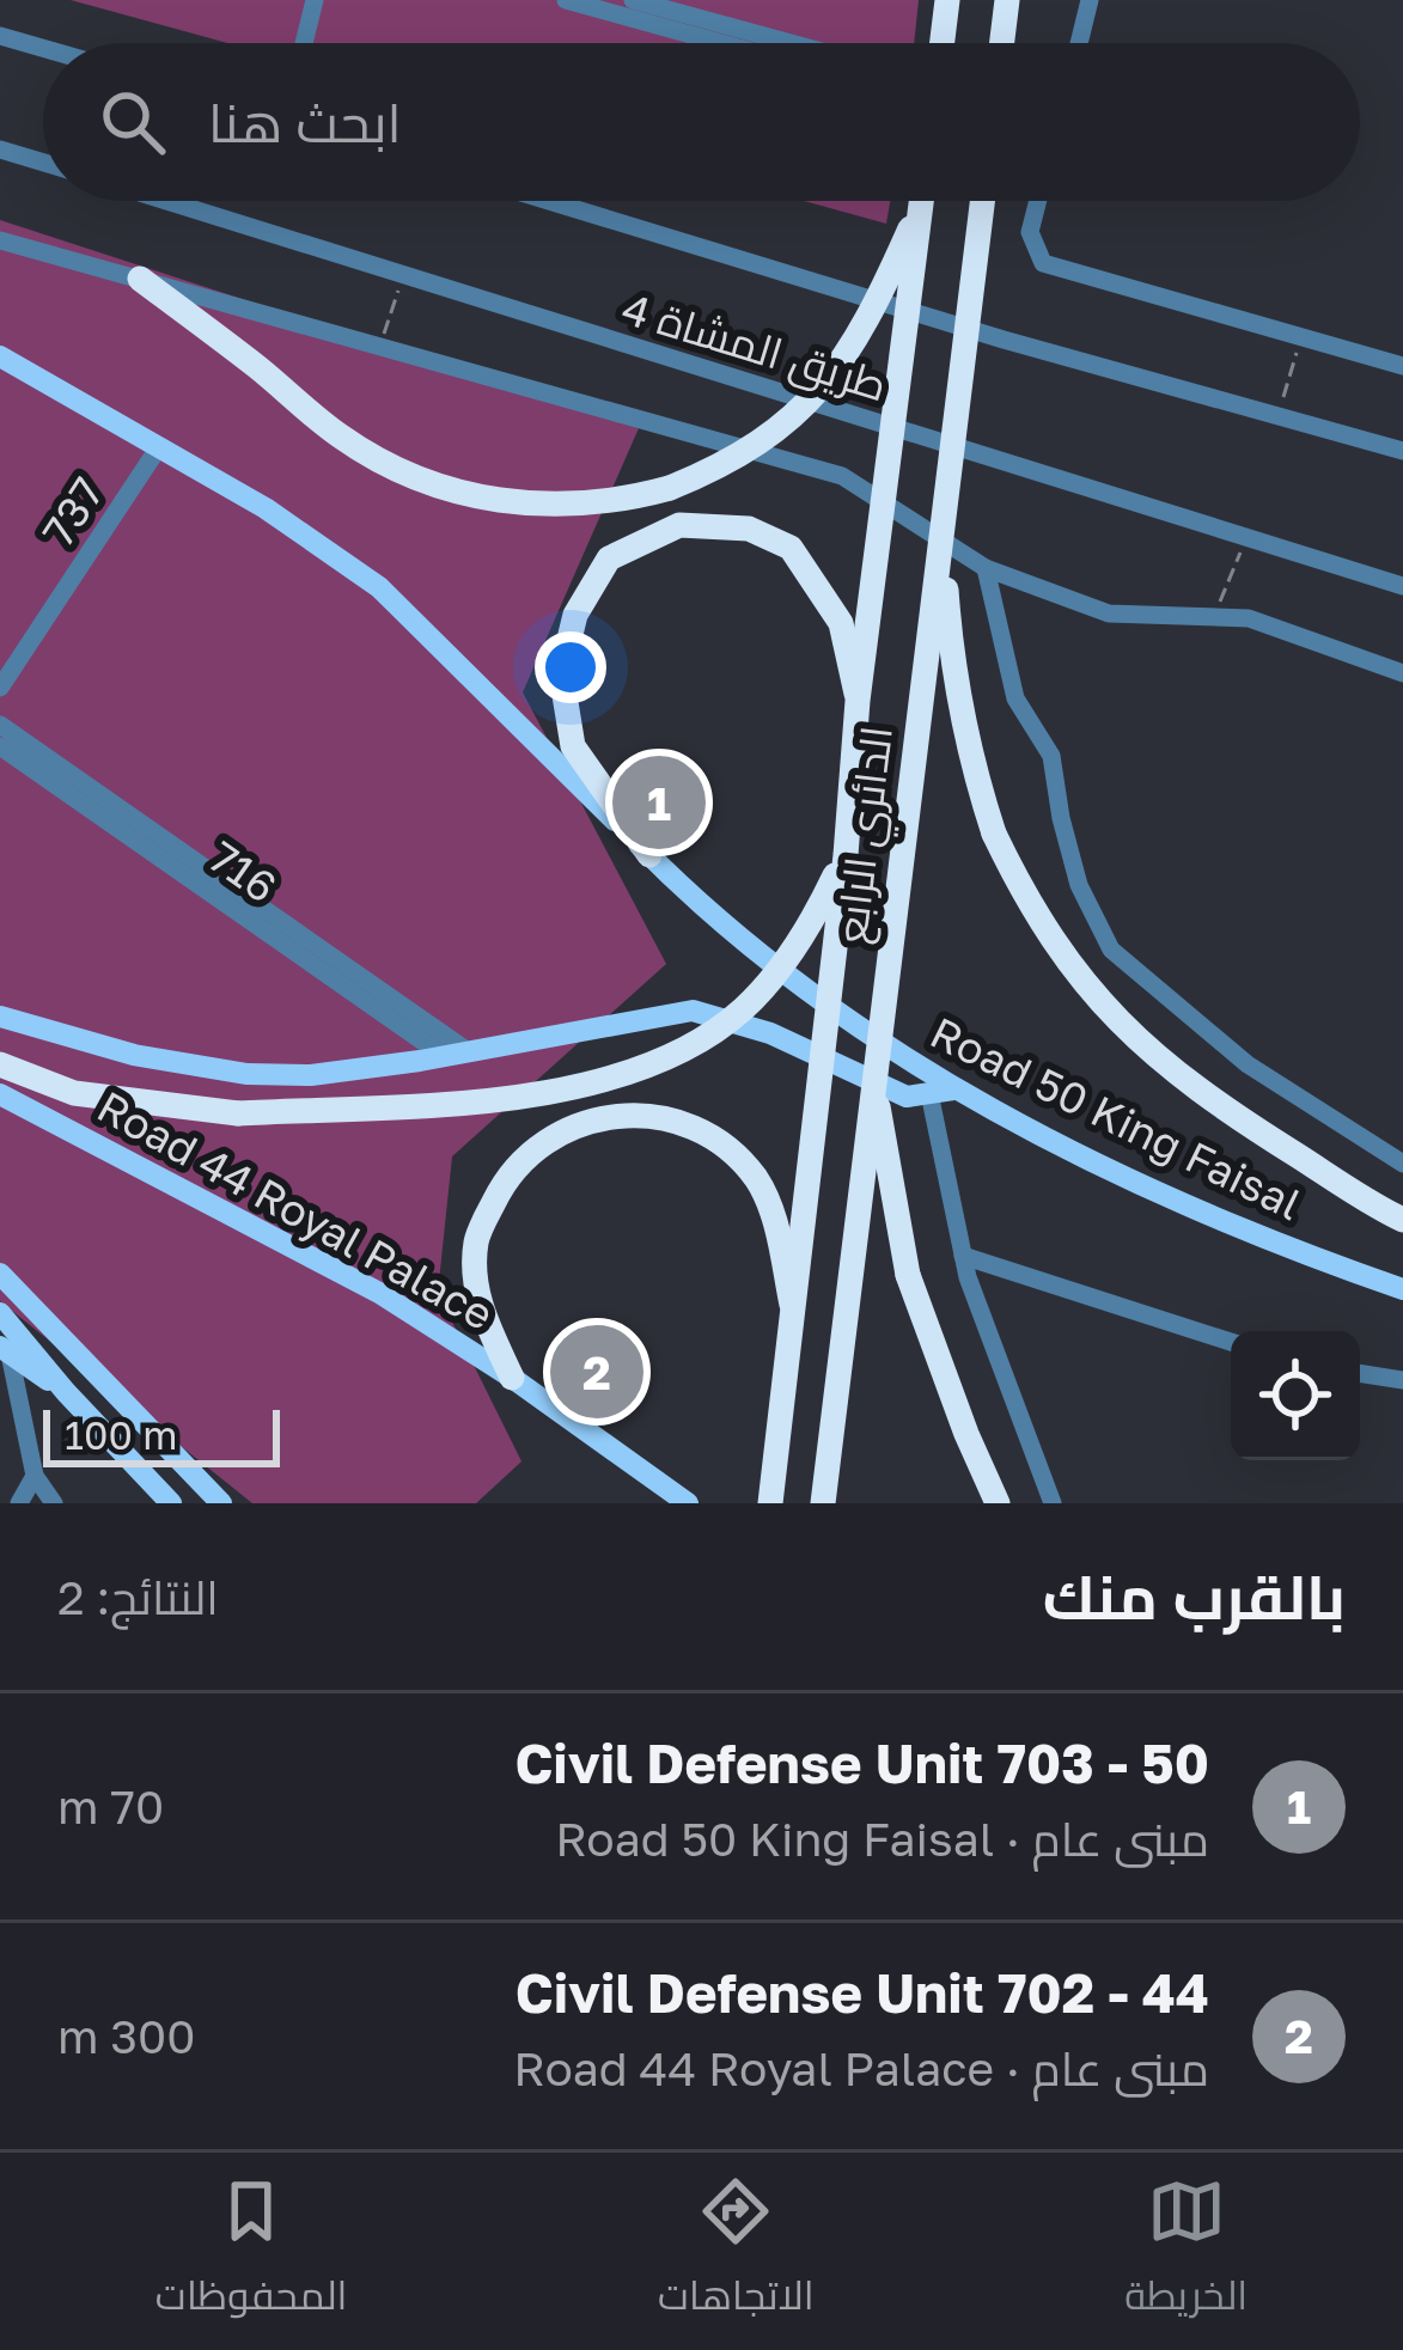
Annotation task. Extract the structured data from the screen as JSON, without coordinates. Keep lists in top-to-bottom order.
{
  "streets": {
    "highway": ["الدائري الرابع"],
    "main road": ["Road 50 King Faisal", "Road 44 Royal Palace"],
    "street": ["طريق المشاة 4", "737", "716"]
  },
  "crossings": [
    ["737", "Road 50 King Faisal"]
  ],
  "scale_bar": "100 m",
  "page": {
    "search": "ابحث هنا",
    "pins": ["1", "2"],
    "scale": "100 m",
    "heading": ["بالقرب منك", "النتائج: 2"],
    "list": [
      {
        "mark": "1",
        "name": "Civil Defense Unit 703 - 50",
        "note": "مبنى عام · Road 50 King Faisal",
        "value": "70 m"
      },
      {
        "mark": "2",
        "name": "Civil Defense Unit 702 - 44",
        "note": "مبنى عام · Road 44 Royal Palace",
        "value": "300 m"
      }
    ],
    "nav": ["الخريطة", "الاتجاهات", "المحفوظات"]
  }
}
